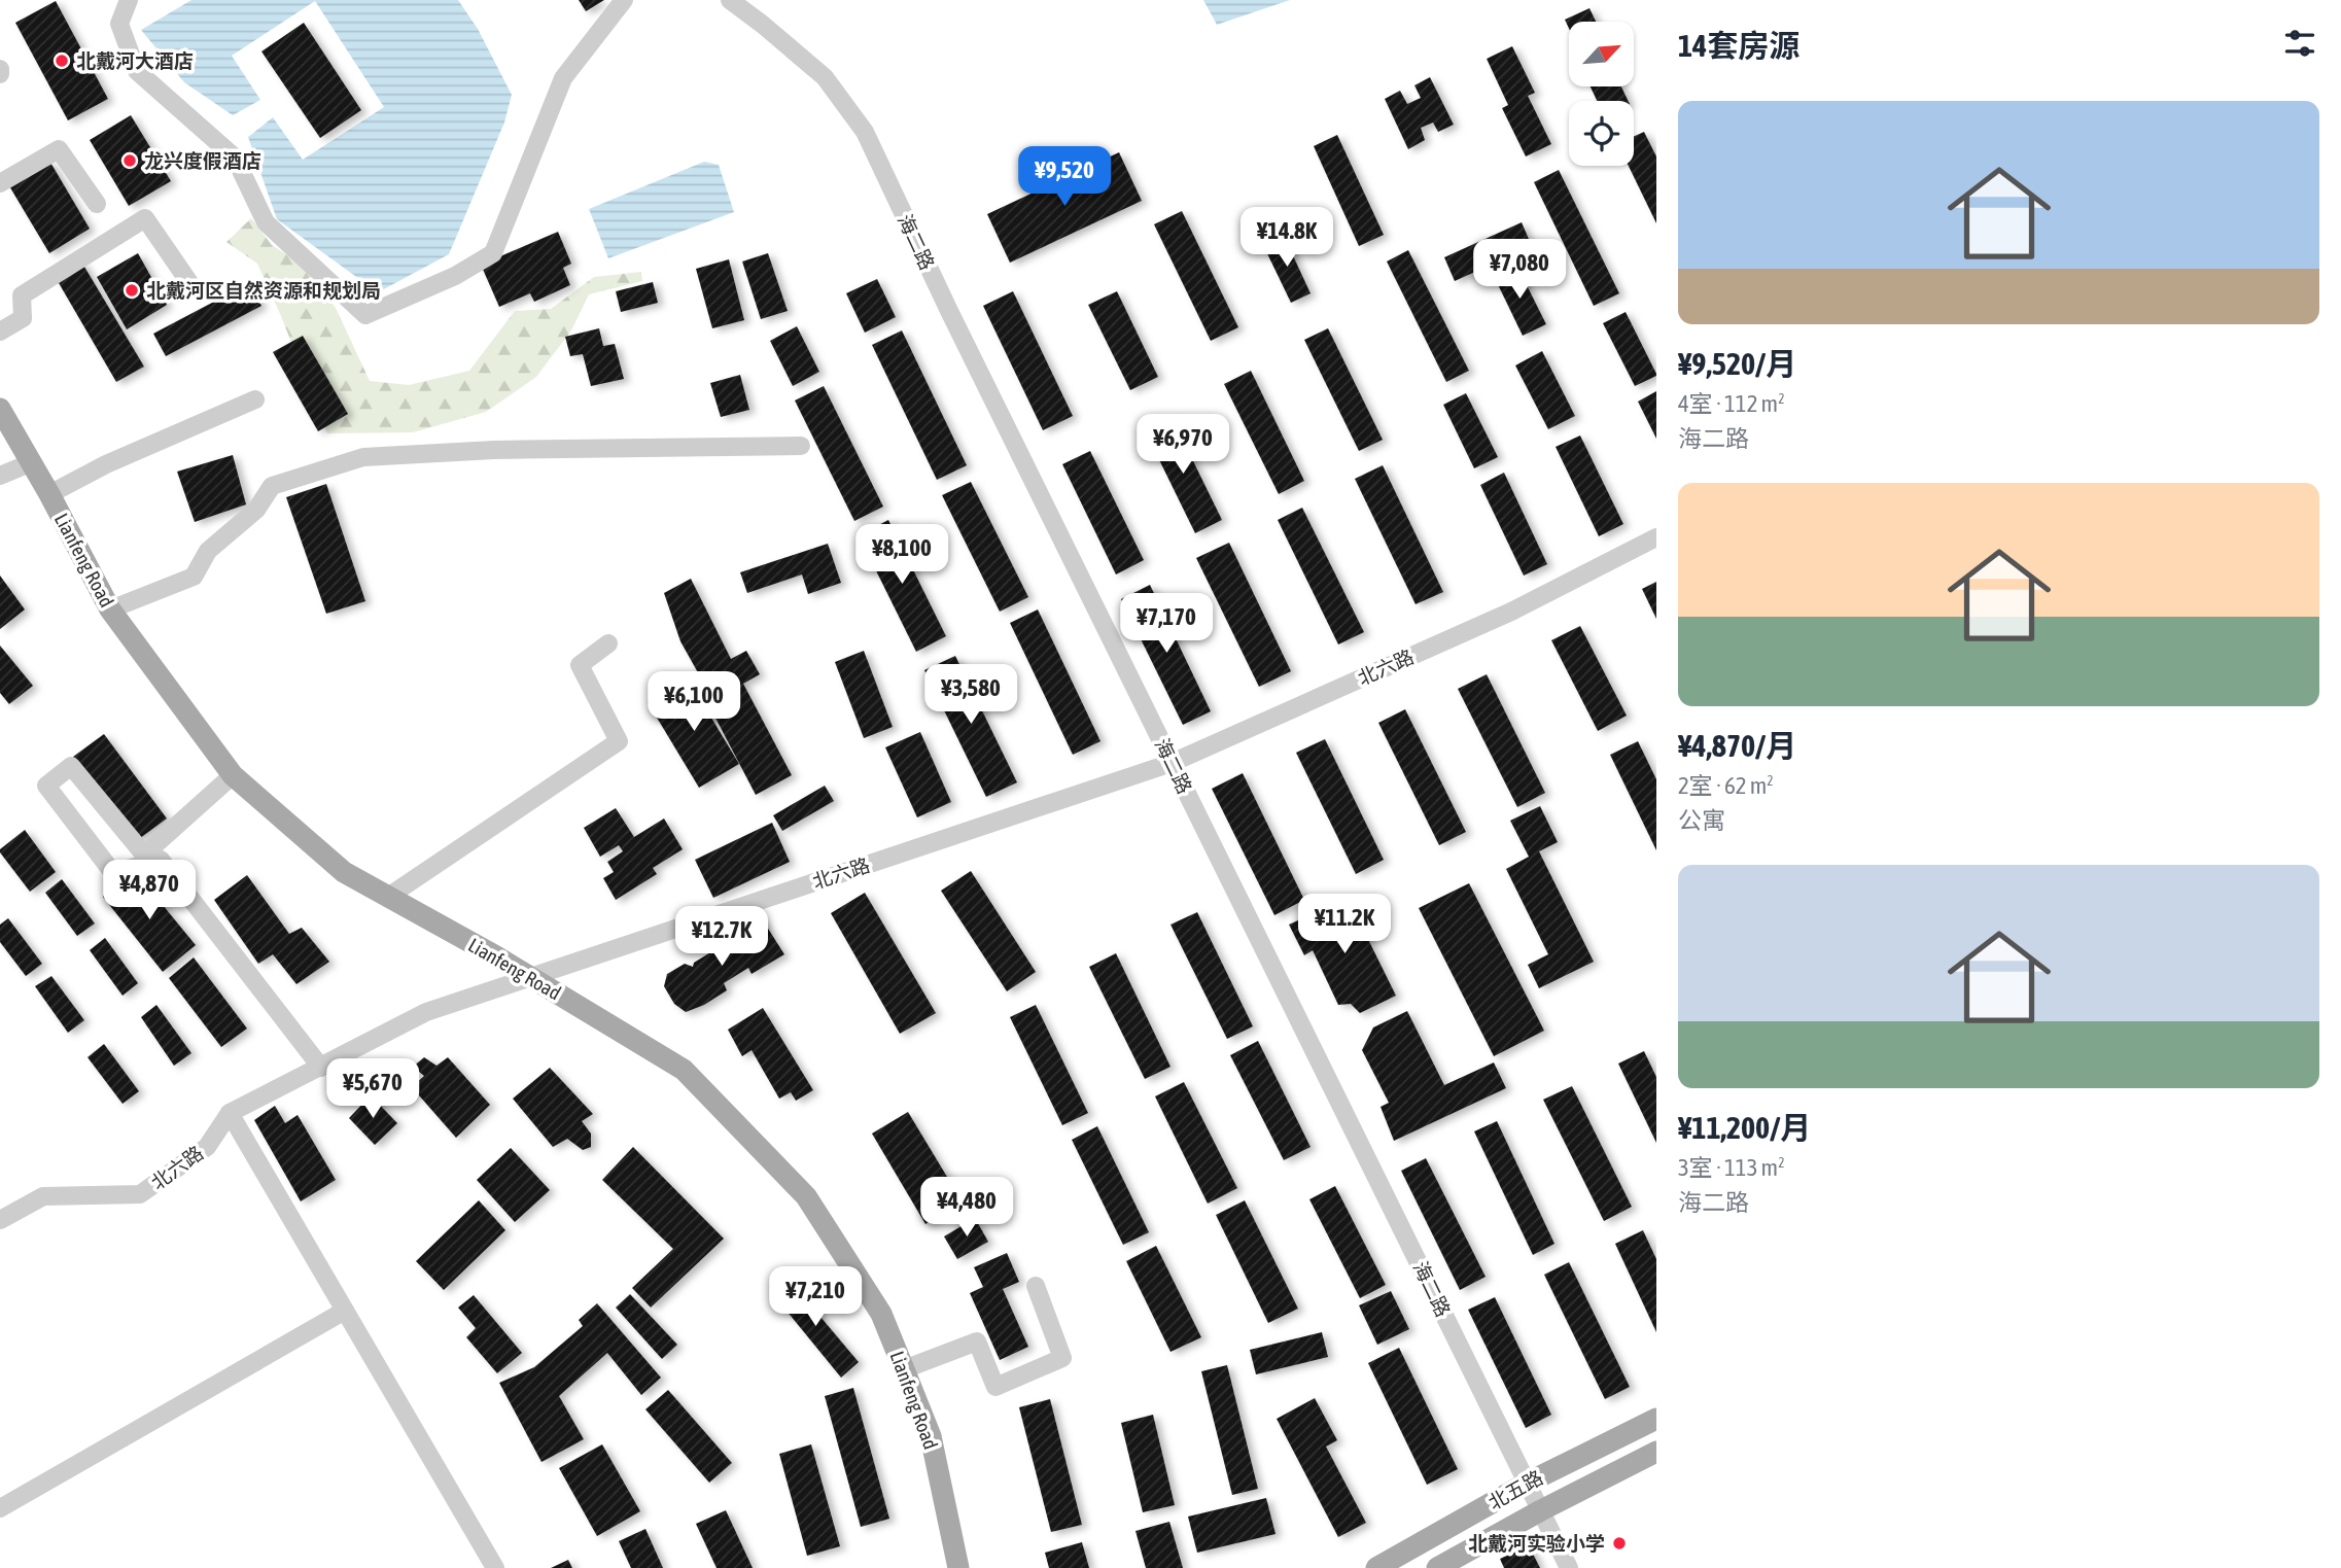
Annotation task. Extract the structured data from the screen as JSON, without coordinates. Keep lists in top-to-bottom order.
{
  "streets": {
    "main road": ["Lianfeng Road", "北五路"],
    "street": ["海二路", "北六路"]
  },
  "crossings": [
    ["海二路", "北六路"],
    ["海二路", "北五路"],
    ["Lianfeng Road", "北六路"]
  ],
  "places": [
    "北戴河大酒店",
    "龙兴度假酒店",
    "北戴河区自然资源和规划局",
    "北戴河实验小学"
  ],
  "north": "top right",
  "page": {
    "heading": "14套房源",
    "list": [
      {
        "name": "¥9,520/月",
        "note": "4室 · 112 m² · 海二路"
      },
      {
        "name": "¥4,870/月",
        "note": "2室 · 62 m² · 公寓"
      },
      {
        "name": "¥11,200/月",
        "note": "3室 · 113 m² · 海二路"
      }
    ],
    "price": [
      "¥9,520",
      "¥14.8K",
      "¥7,080",
      "¥6,970",
      "¥8,100",
      "¥7,170",
      "¥3,580",
      "¥6,100",
      "¥4,870",
      "¥11.2K",
      "¥12.7K",
      "¥5,670",
      "¥4,480",
      "¥7,210"
    ]
  }
}
